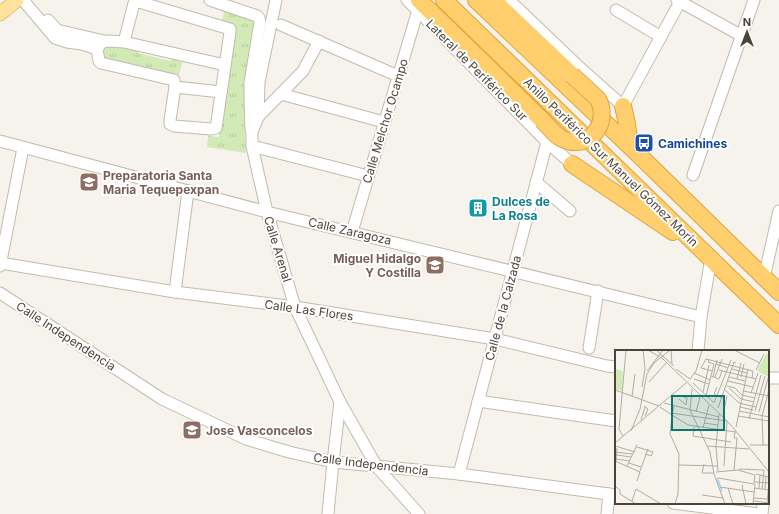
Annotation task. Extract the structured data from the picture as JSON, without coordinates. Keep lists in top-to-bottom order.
{
  "streets": {
    "highway": ["Anillo Periférico Sur Manuel Gómez Morín"],
    "street": [
      "Lateral de Periférico Sur",
      "Calle Melchor Ocampo",
      "Calle Zaragoza",
      "Calle Arenal",
      "Calle de la Calzada",
      "Calle Las Flores",
      "Calle Independencia"
    ]
  },
  "crossings": [
    ["Lateral de Periférico Sur", "Calle Melchor Ocampo"],
    ["Lateral de Periférico Sur", "Calle de la Calzada"],
    ["Calle Melchor Ocampo", "Calle Zaragoza"],
    ["Calle Zaragoza", "Calle Arenal"],
    ["Calle Zaragoza", "Calle de la Calzada"],
    ["Calle Arenal", "Calle Las Flores"],
    ["Calle Arenal", "Calle Independencia"],
    ["Calle de la Calzada", "Calle Las Flores"],
    ["Calle de la Calzada", "Calle Independencia"]
  ],
  "places": {
    "bus stop": ["Camichines"],
    "school or university": ["Preparatoria Santa Maria Tequepexpan", "Miguel Hidalgo Y Costilla", "Jose Vasconcelos"],
    "building": ["Dulces de La Rosa"]
  },
  "north": "top"
}
